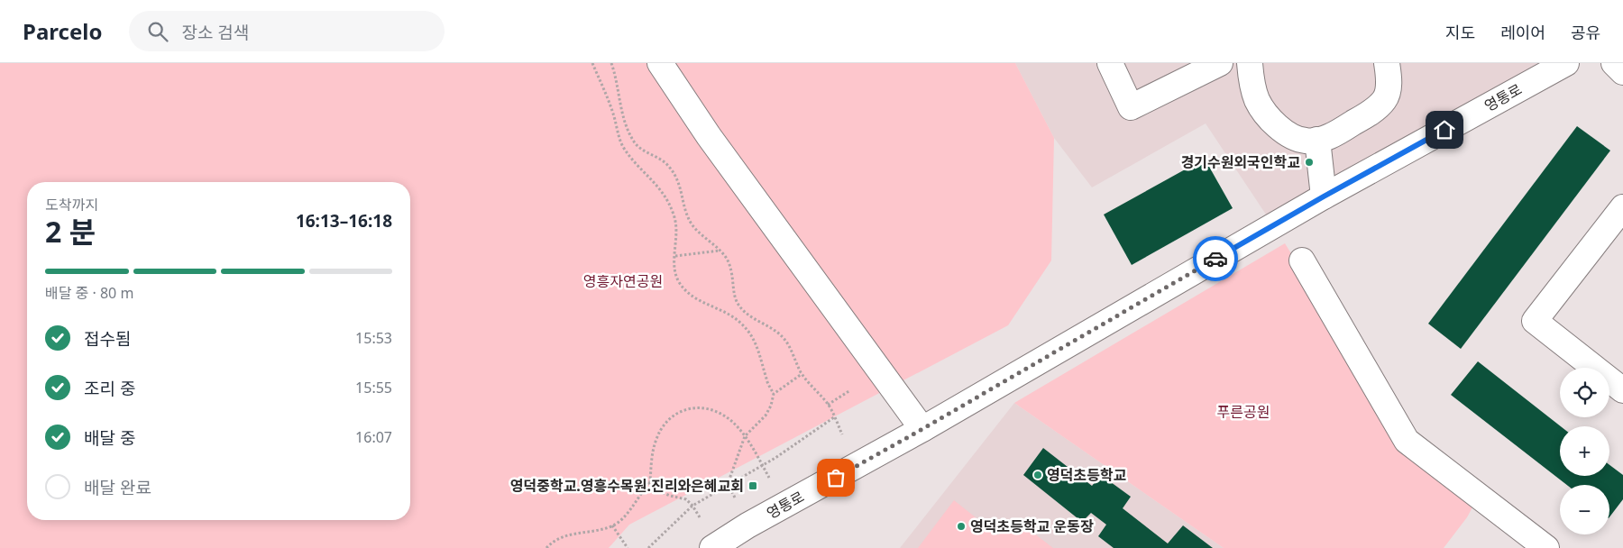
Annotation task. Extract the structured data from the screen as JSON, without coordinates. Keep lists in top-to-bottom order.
{
  "streets": {
    "street": ["영통로"]
  },
  "parks": ["영흥자연공원", "푸른공원"],
  "places": {
    "other": ["경기수원외국인학교", "영덕초등학교", "영덕초등학교 운동장"],
    "transit": ["영덕중학교.영흥수목원.진리와은혜교회"]
  },
  "page": {
    "header": "Parcelo",
    "search": "장소 검색",
    "nav": ["지도", "레이어", "공유"],
    "heading": ["2 분", "도착까지", "16:13–16:18"],
    "bar": "배달 중 · 80 m",
    "list": [
      ["접수됨", "15:53"],
      ["조리 중", "15:55"],
      ["배달 중", "16:07"],
      "배달 완료"
    ],
    "map_buttons": ["+", "−"]
  }
}
